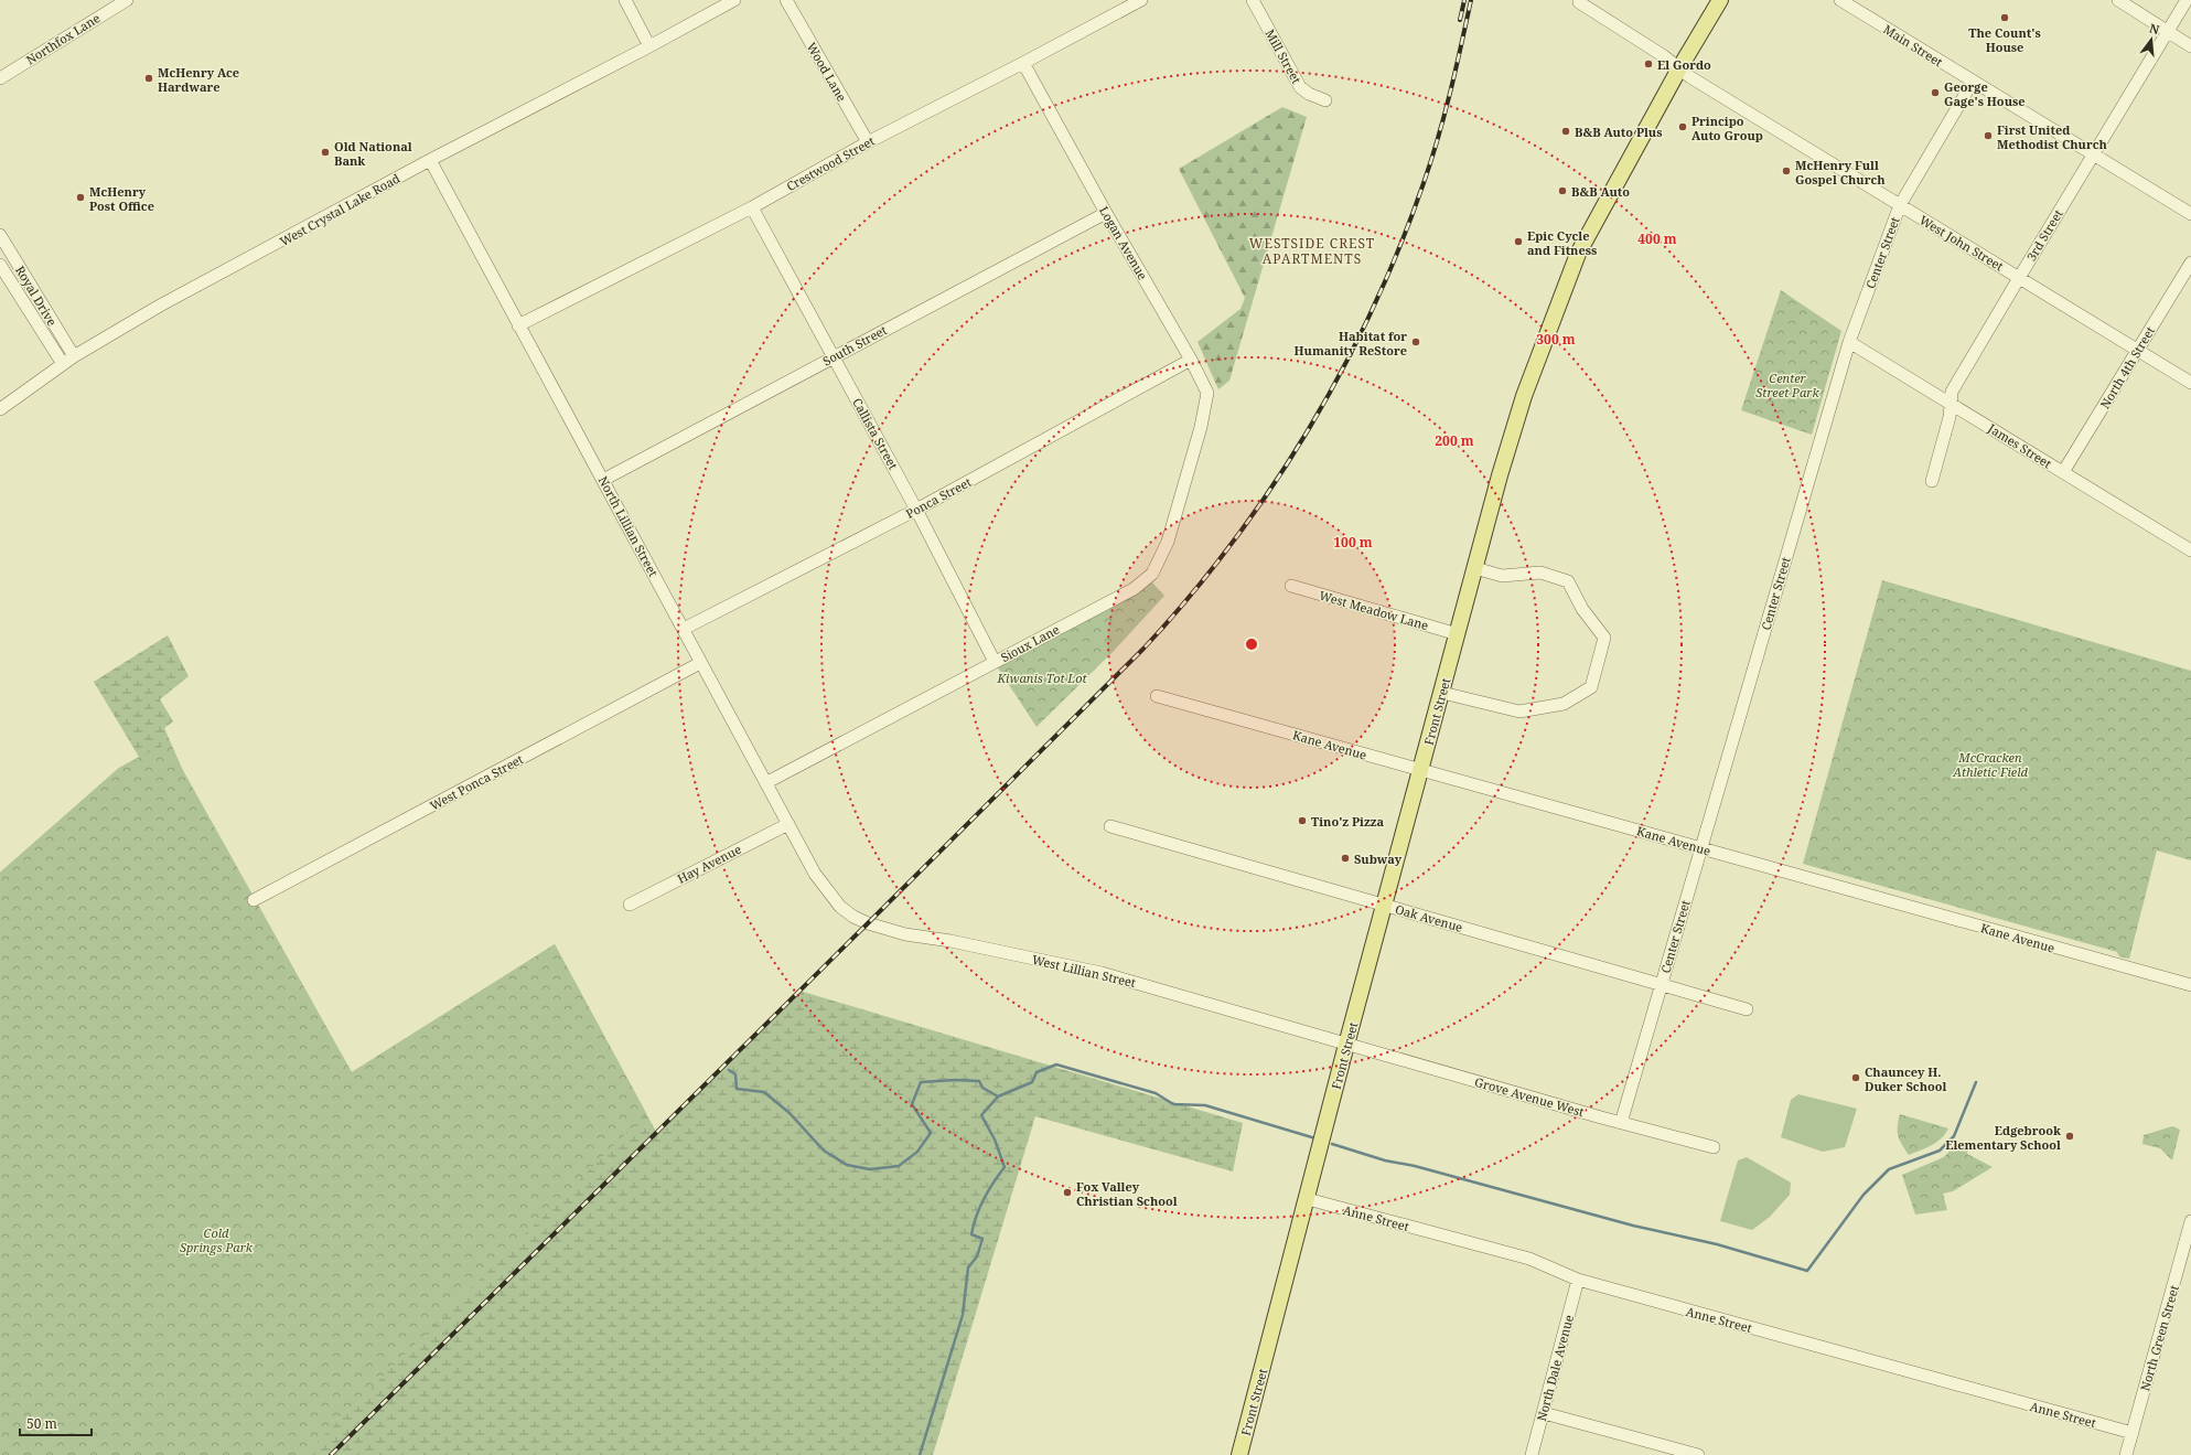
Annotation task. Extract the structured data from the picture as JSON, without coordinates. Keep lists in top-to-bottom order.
{
  "streets": {
    "main road": ["Front Street"],
    "street": [
      "Northfox Lane",
      "Main Street",
      "Mill Street",
      "Wood Lane",
      "Crestwood Street",
      "West Crystal Lake Road",
      "3rd Street",
      "Logan Avenue",
      "West John Street",
      "Center Street",
      "Royal Drive",
      "South Street",
      "North 4th Street",
      "Callista Street",
      "James Street",
      "Ponca Street",
      "North Lillian Street",
      "West Meadow Lane",
      "Sioux Lane",
      "Kane Avenue",
      "West Ponca Street",
      "Hay Avenue",
      "Oak Avenue",
      "West Lillian Street",
      "Grove Avenue West",
      "Anne Street",
      "North Green Street",
      "North Dale Avenue"
    ]
  },
  "crossings": [
    ["Main Street", "3rd Street"],
    ["Main Street", "Center Street"],
    ["Wood Lane", "Crestwood Street"],
    ["Crestwood Street", "Logan Avenue"],
    ["Crestwood Street", "Callista Street"],
    ["Crestwood Street", "North Lillian Street"],
    ["West Crystal Lake Road", "Royal Drive"],
    ["West Crystal Lake Road", "North Lillian Street"],
    ["3rd Street", "West John Street"],
    ["3rd Street", "James Street"],
    ["Logan Avenue", "South Street"],
    ["Logan Avenue", "Ponca Street"],
    ["Logan Avenue", "Sioux Lane"],
    ["West John Street", "Center Street"],
    ["West John Street", "North 4th Street"],
    ["West John Street", "Front Street"],
    ["Center Street", "James Street"],
    ["Center Street", "Kane Avenue"],
    ["Center Street", "Oak Avenue"],
    ["Center Street", "Grove Avenue West"],
    ["South Street", "Callista Street"],
    ["South Street", "North Lillian Street"],
    ["North 4th Street", "James Street"],
    ["Callista Street", "Ponca Street"],
    ["Callista Street", "Sioux Lane"],
    ["Ponca Street", "North Lillian Street"],
    ["North Lillian Street", "Sioux Lane"],
    ["North Lillian Street", "West Ponca Street"],
    ["North Lillian Street", "Hay Avenue"],
    ["North Lillian Street", "West Lillian Street"],
    ["West Meadow Lane", "Front Street"],
    ["Front Street", "Kane Avenue"],
    ["Front Street", "Oak Avenue"],
    ["Front Street", "West Lillian Street"],
    ["Front Street", "Grove Avenue West"],
    ["Front Street", "Anne Street"],
    ["West Lillian Street", "Grove Avenue West"],
    ["Anne Street", "North Green Street"],
    ["Anne Street", "North Dale Avenue"]
  ],
  "districts": ["WESTSIDE CREST APARTMENTS"],
  "parks": [
    "Center Street Park",
    "Kiwanis Tot Lot",
    "McCracken Athletic Field",
    "Cold Springs Park"
  ],
  "places": [
    "The Count's House",
    "El Gordo",
    "McHenry Ace Hardware",
    "George Gage's House",
    "Principo Auto Group",
    "B&B Auto Plus",
    "First United Methodist Church",
    "Old National Bank",
    "McHenry Full Gospel Church",
    "B&B Auto",
    "McHenry Post Office",
    "Epic Cycle and Fitness",
    "Habitat for Humanity ReStore",
    "Tino'z Pizza",
    "Subway",
    "Chauncey H. Duker School",
    "Edgebrook Elementary School",
    "Fox Valley Christian School"
  ],
  "scale_bar": "50 m",
  "north": "top",
  "rings": [
    "400 m",
    "300 m",
    "200 m",
    "100 m"
  ]
}
